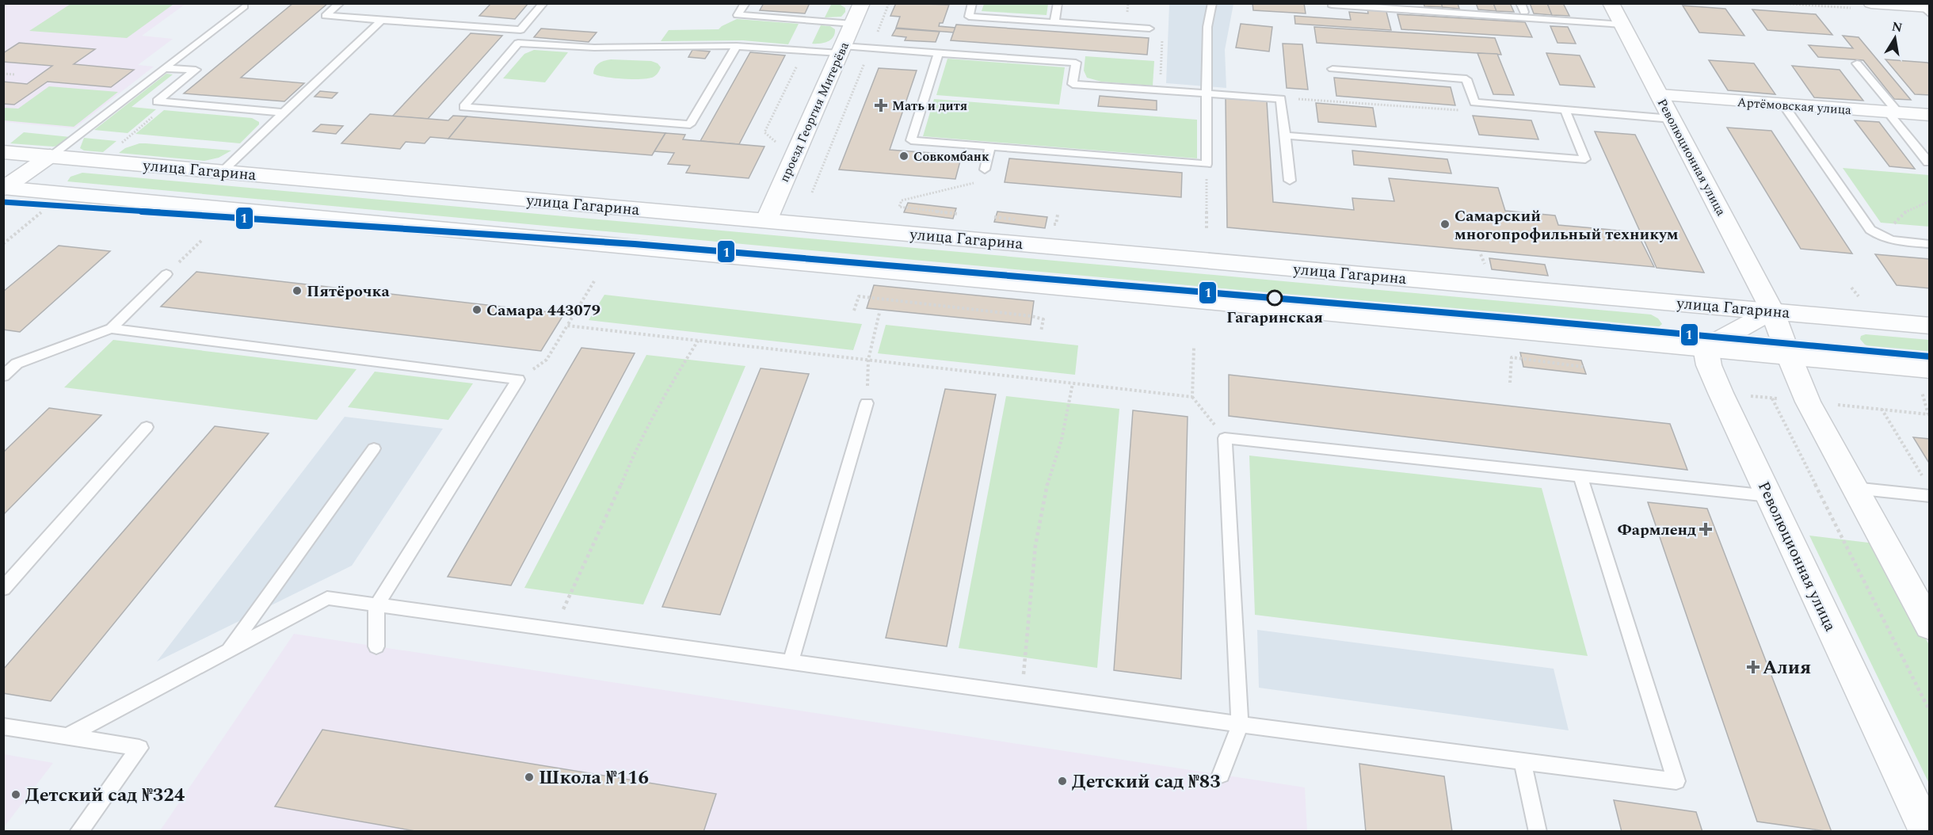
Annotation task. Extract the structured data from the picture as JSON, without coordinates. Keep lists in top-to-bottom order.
{
  "streets": {
    "main road": [
      "Артёмовская улица",
      "проезд Георгия Митерёва",
      "Революционная улица",
      "улица Гагарина"
    ]
  },
  "crossings": [
    ["Артёмовская улица", "Революционная улица"],
    ["проезд Георгия Митерёва", "улица Гагарина"],
    ["Революционная улица", "улица Гагарина"]
  ],
  "places": {
    "health": ["Мать и дитя", "Фармленд", "Алия"],
    "other": [
      "Совкомбанк",
      "Самарский многопрофильный техникум",
      "Пятёрочка",
      "Гагаринская",
      "Самара 443079",
      "Школа №116",
      "Детский сад №83",
      "Детский сад №324"
    ]
  },
  "lines": ["transit line 1"],
  "north": "top"
}
